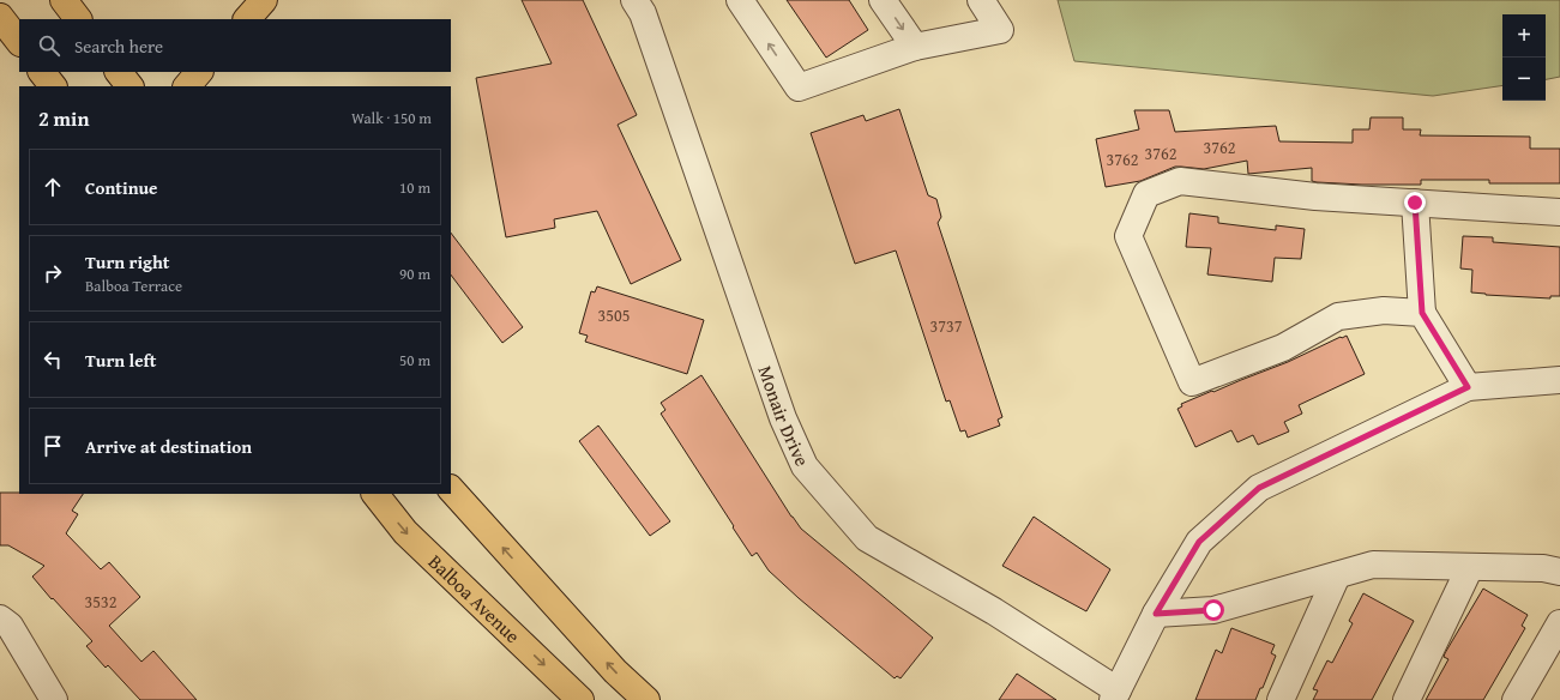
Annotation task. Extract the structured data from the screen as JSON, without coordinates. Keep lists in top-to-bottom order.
{
  "streets": {
    "main road": ["Balboa Avenue"],
    "street": ["Monair Drive"]
  },
  "house_numbers": [
    "3762",
    "3762",
    "3762",
    "3505",
    "3737",
    "3532"
  ],
  "page": {
    "map_buttons": ["+", "−"],
    "search": "Search here",
    "heading": ["2 min", "Walk · 150 m"],
    "list": [
      ["Continue", "10 m"],
      ["Turn right", "Balboa Terrace", "90 m"],
      ["Turn left", "50 m"],
      "Arrive at destination"
    ]
  }
}
